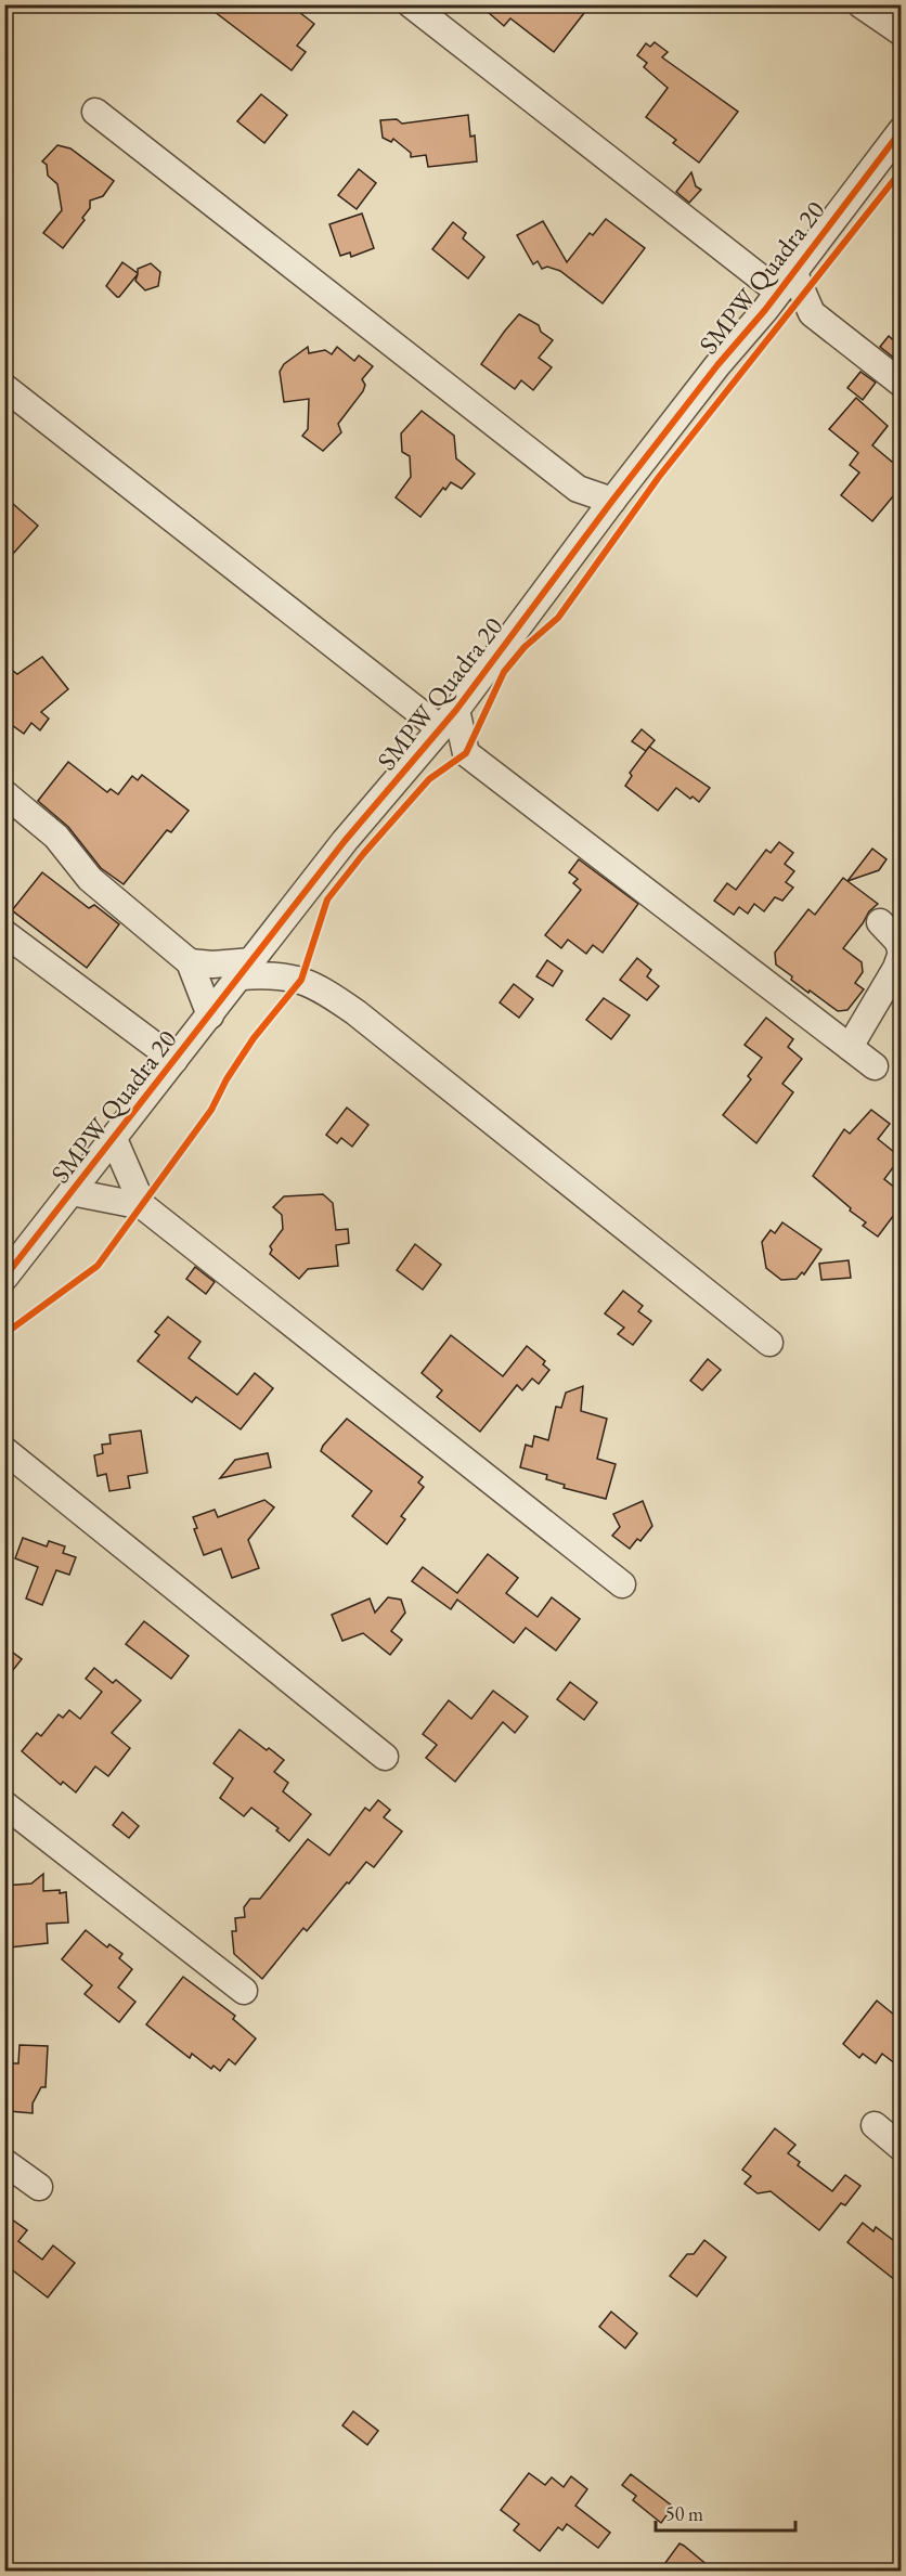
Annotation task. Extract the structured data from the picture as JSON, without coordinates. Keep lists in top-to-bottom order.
{
  "streets": {
    "street": ["SMPW Quadra 20"]
  },
  "scale_bar": "50 m"
}
